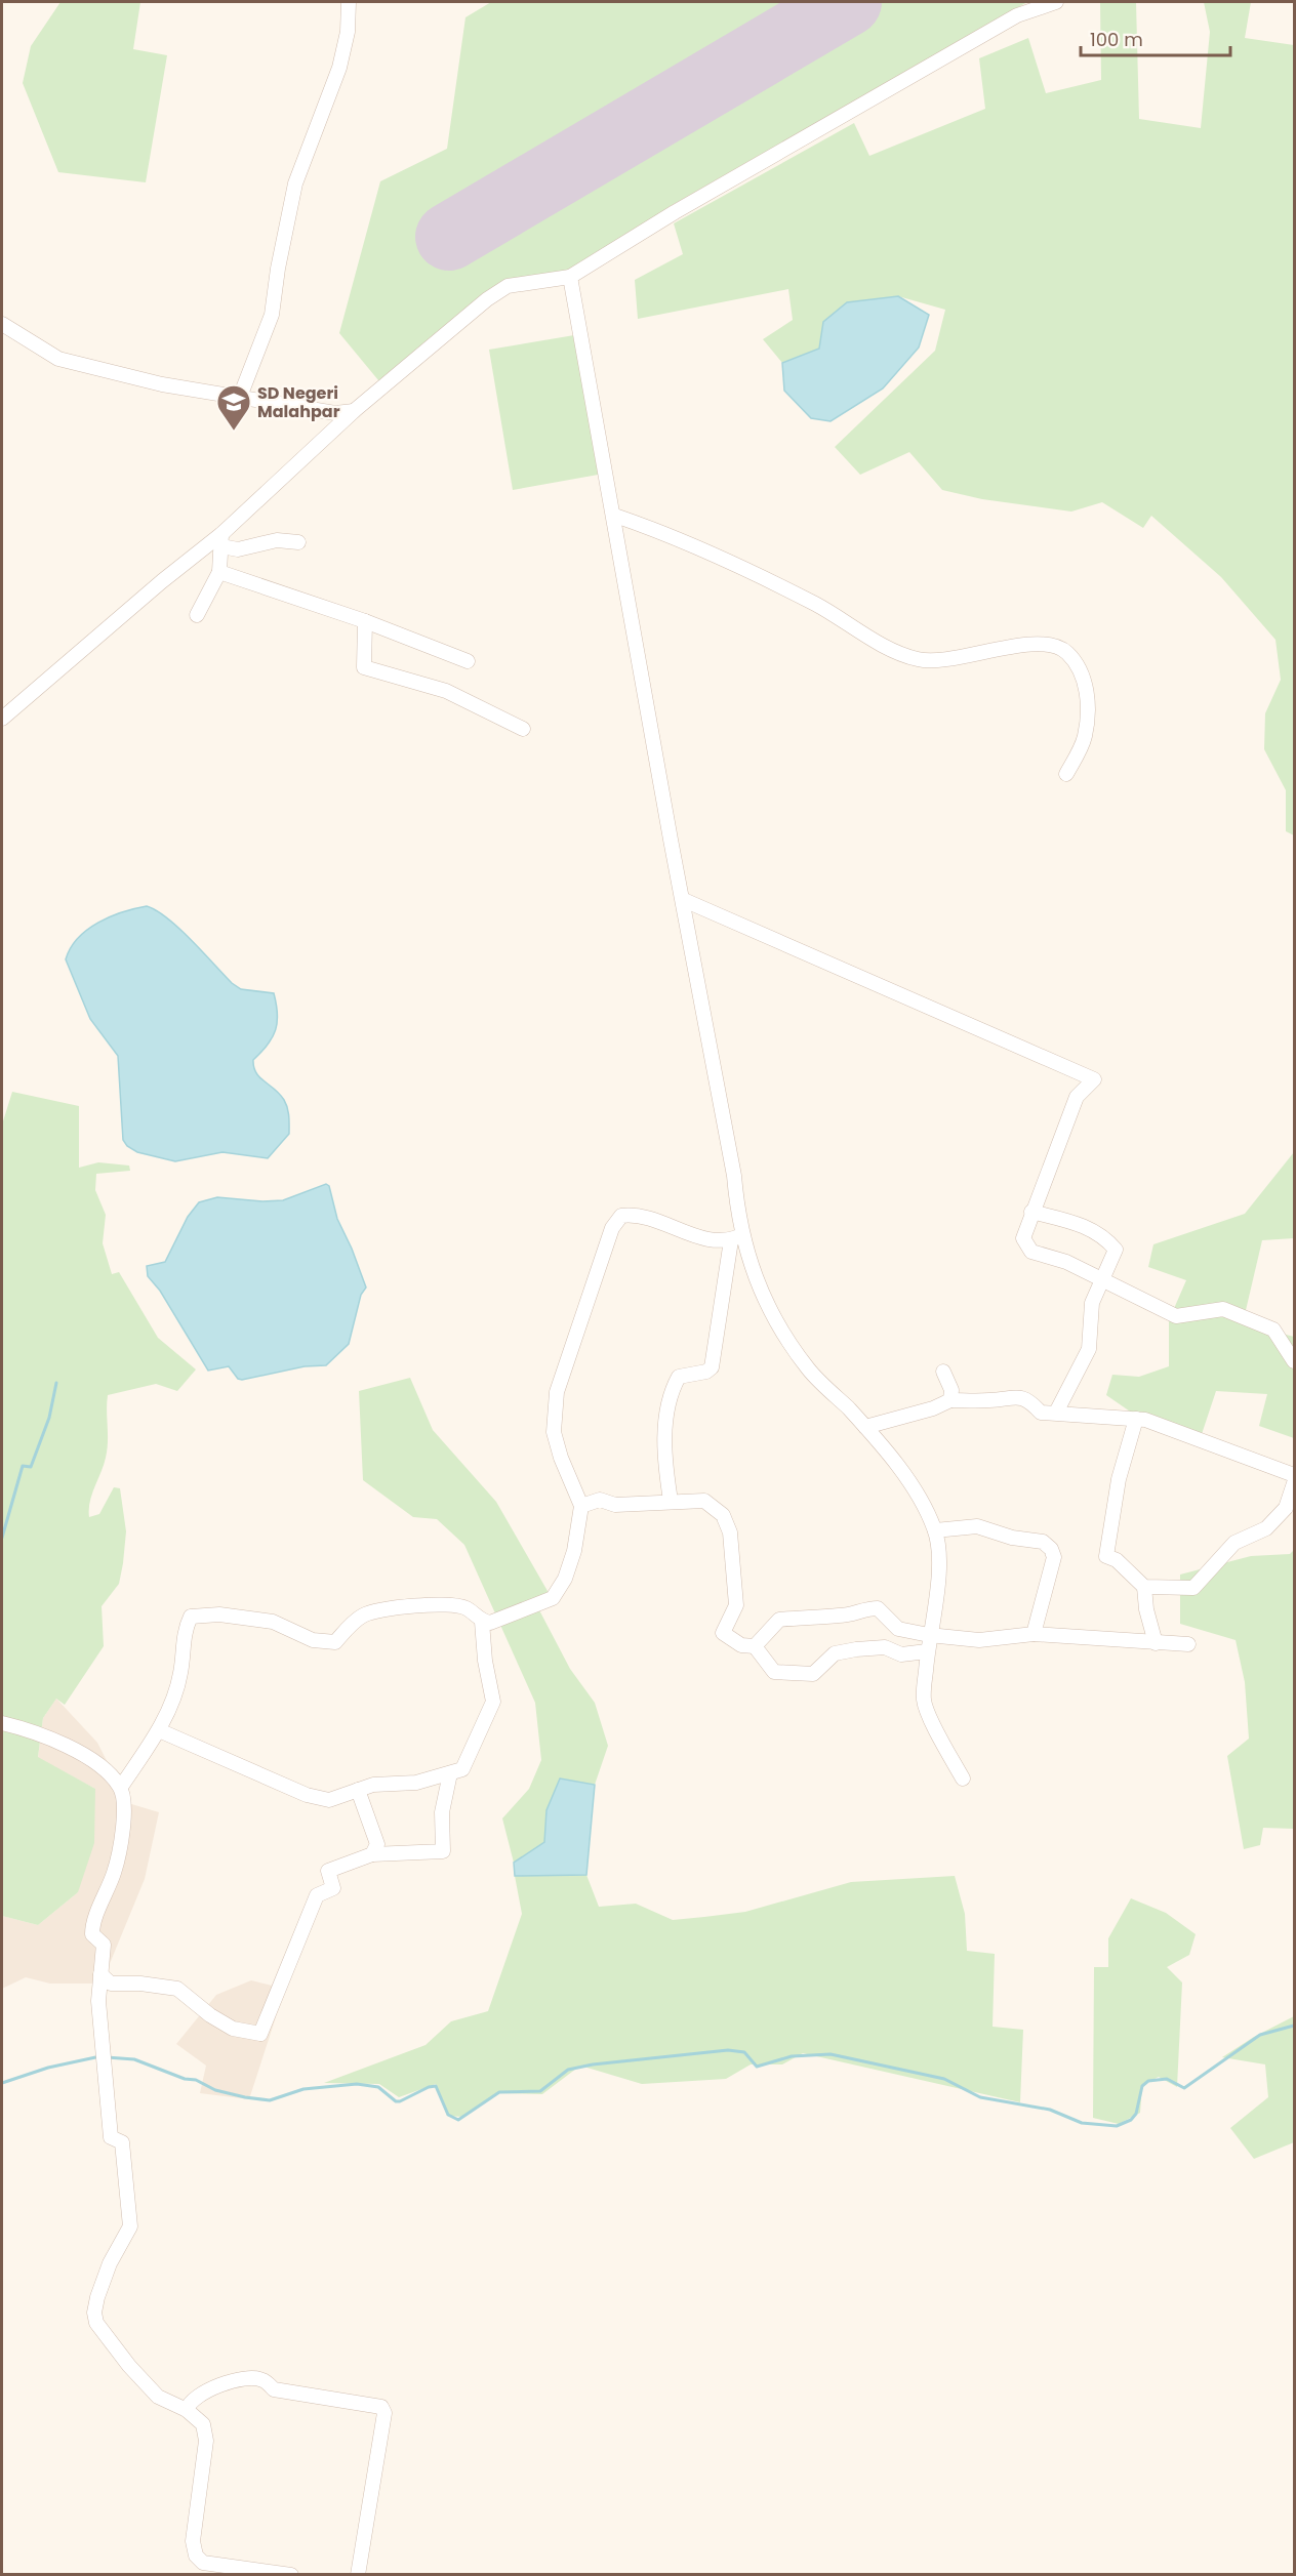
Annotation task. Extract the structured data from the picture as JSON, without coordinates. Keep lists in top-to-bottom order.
{
  "places": {
    "school or university": ["SD Negeri Malahpar"]
  },
  "scale_bar": "100 m"
}
